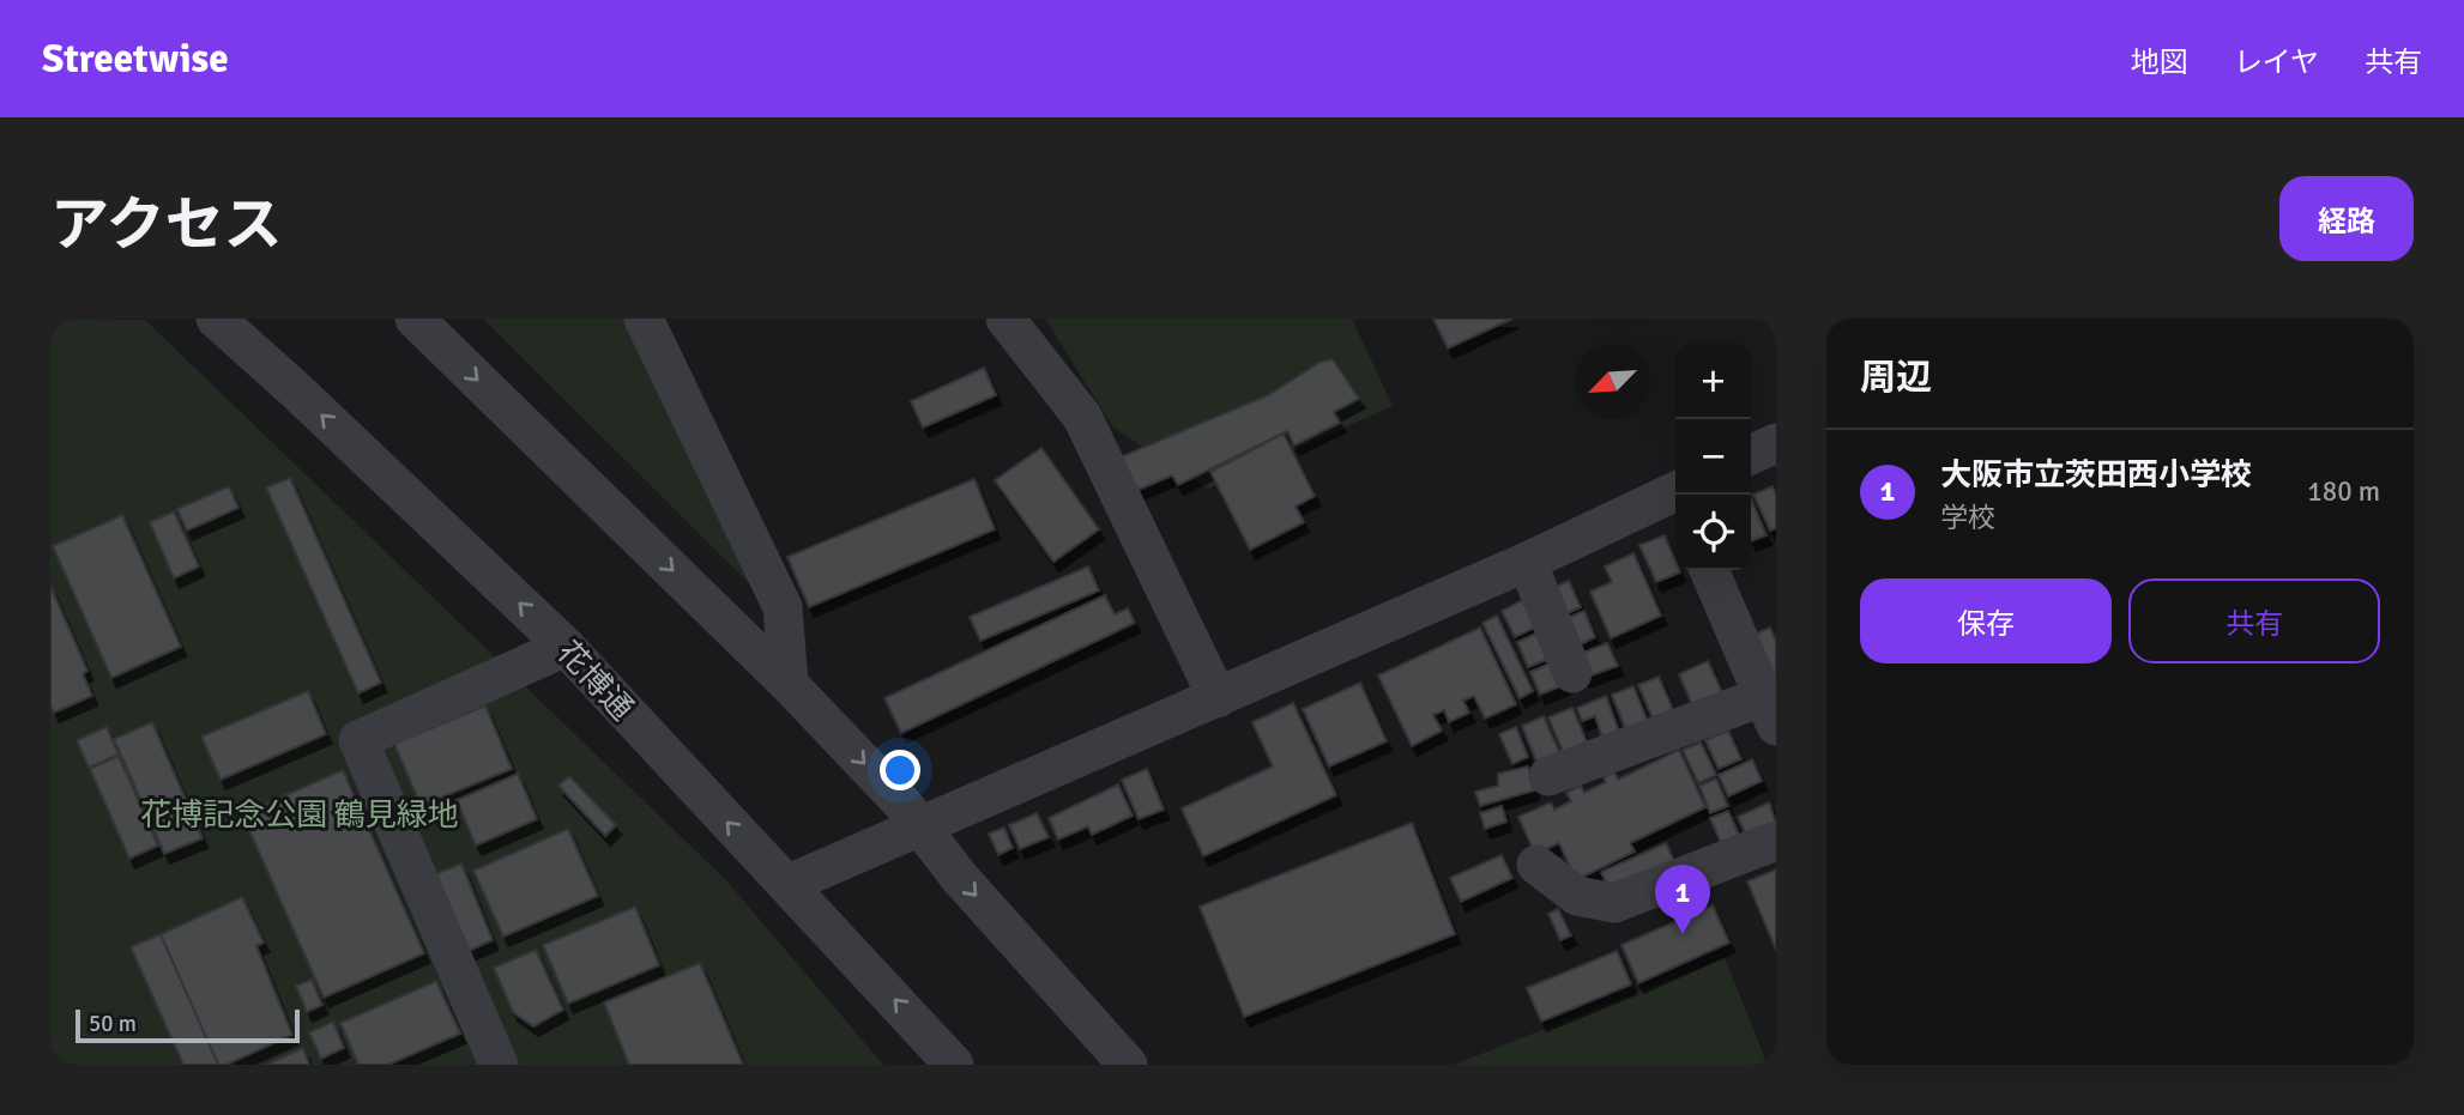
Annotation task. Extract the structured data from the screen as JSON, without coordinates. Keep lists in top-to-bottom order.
{
  "streets": {
    "street": ["花博通"]
  },
  "parks": ["花博記念公園 鶴見緑地"],
  "scale_bar": "50 m",
  "north": "bottom left",
  "page": {
    "header": "Streetwise",
    "nav": ["地図", "レイヤ", "共有"],
    "title": "アクセス",
    "buttons": [
      "経路",
      ["保存", "共有"]
    ],
    "heading": "周辺",
    "map_buttons": ["+", "−"],
    "list": [
      {
        "mark": "1",
        "name": "大阪市立茨田西小学校",
        "note": "学校",
        "value": "180 m"
      }
    ],
    "pins": "1",
    "scale": "50 m"
  }
}
